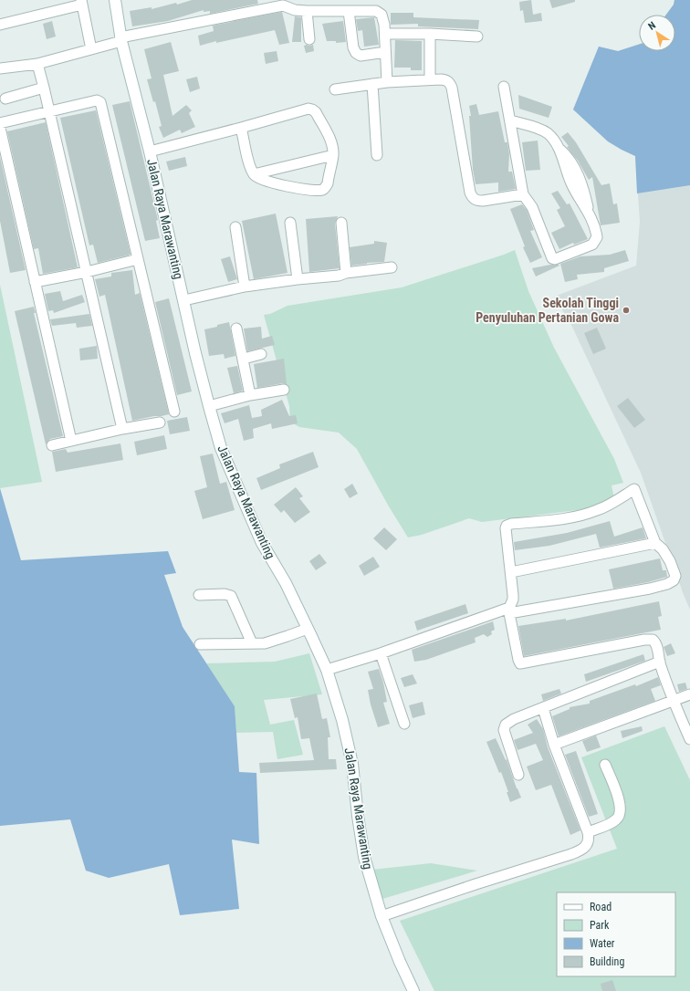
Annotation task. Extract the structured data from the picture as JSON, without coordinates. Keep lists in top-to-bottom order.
{
  "streets": {
    "street": ["Jalan Raya Marawanting"]
  },
  "places": ["Sekolah Tinggi Penyuluhan Pertanian Gowa"],
  "legend": [
    "Road",
    "Park",
    "Water",
    "Building"
  ],
  "north": "top left"
}
